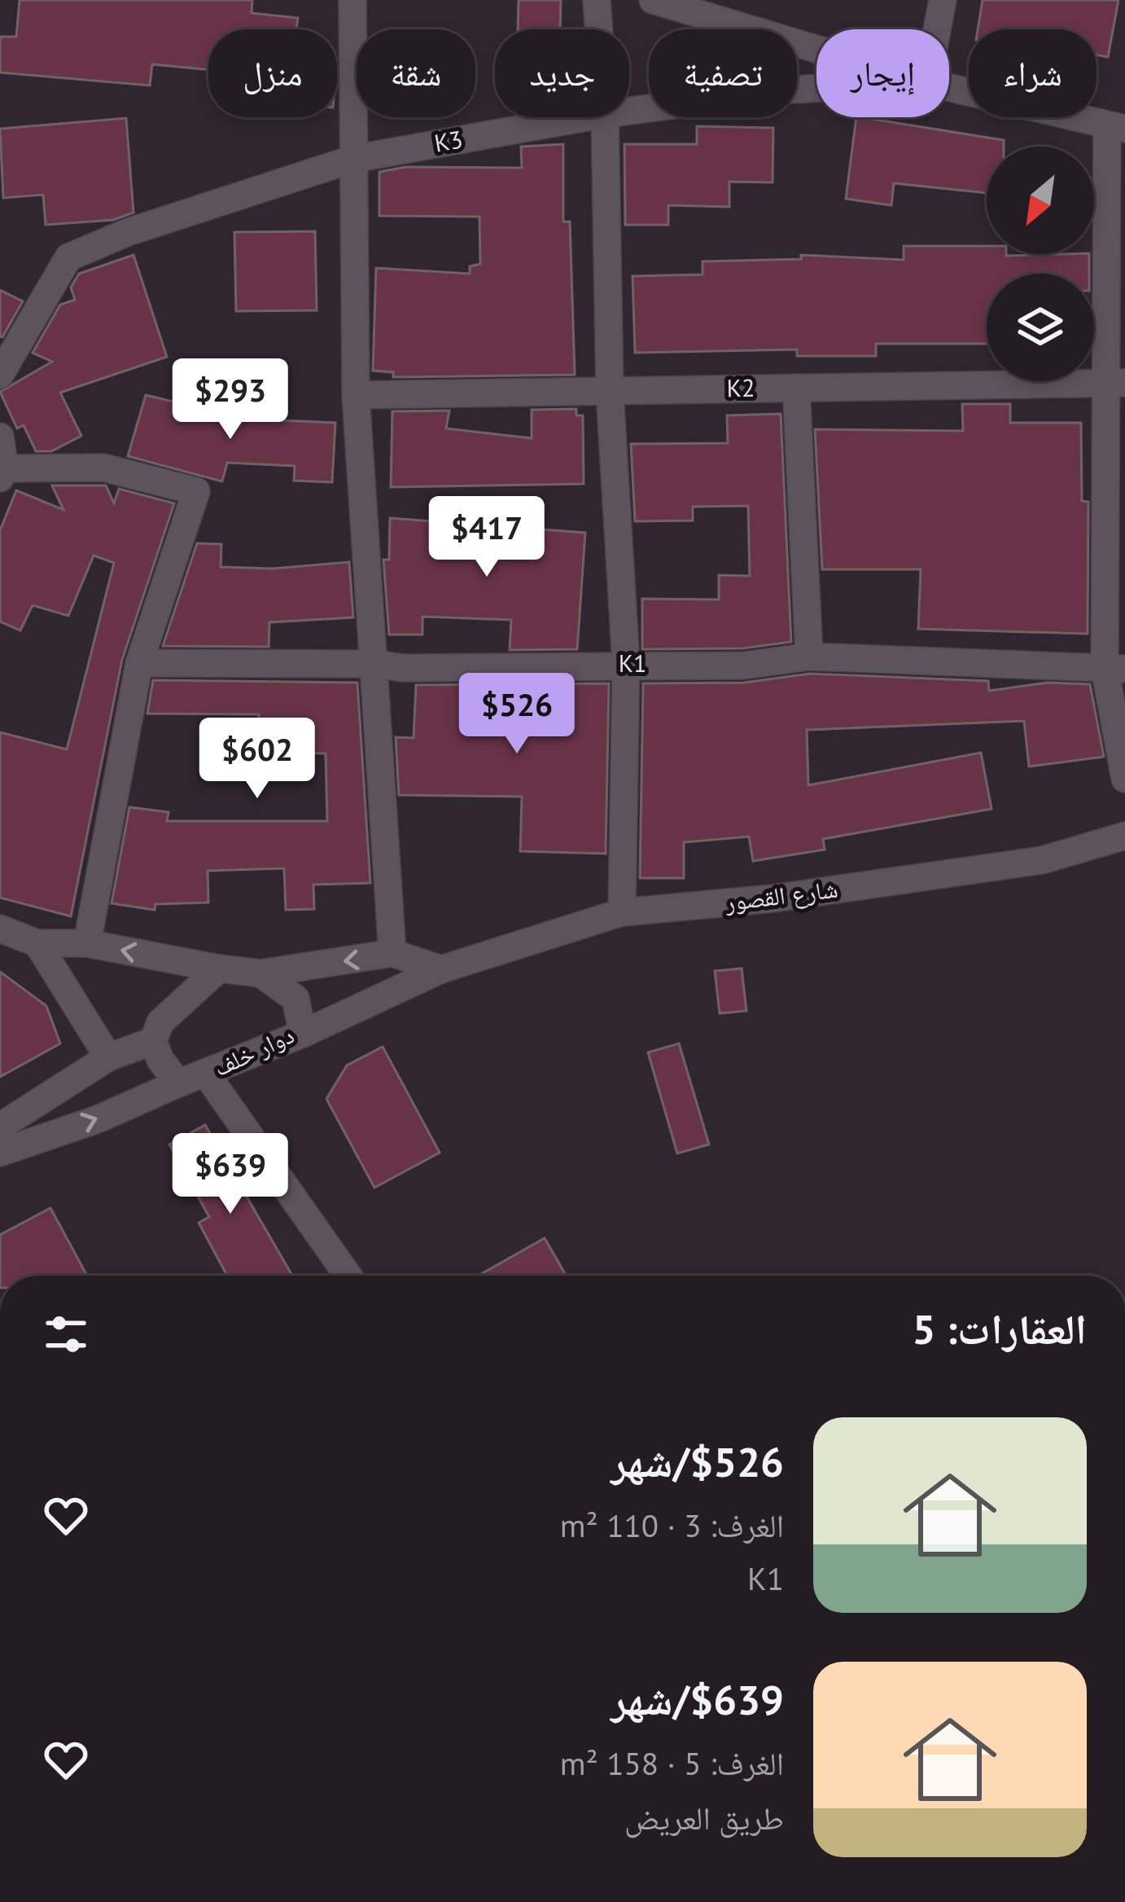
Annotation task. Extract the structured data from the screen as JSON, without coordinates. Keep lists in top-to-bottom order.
{
  "streets": {
    "street": [
      "K3",
      "K2",
      "K1",
      "شارع القصور",
      "دوار خلف"
    ]
  },
  "crossings": [
    ["شارع القصور", "دوار خلف"]
  ],
  "north": "bottom left",
  "page": {
    "chip": [
      "شراء",
      "إيجار",
      "تصفية",
      "جديد",
      "شقة",
      "منزل"
    ],
    "price": [
      "$293",
      "$417",
      "$526",
      "$602",
      "$639"
    ],
    "heading": "العقارات: 5",
    "list": [
      {
        "name": "$526/شهر",
        "note": "الغرف: 3 · 110 m² · K1"
      },
      {
        "name": "$639/شهر",
        "note": "الغرف: 5 · 158 m² · طريق العريض"
      }
    ]
  }
}
